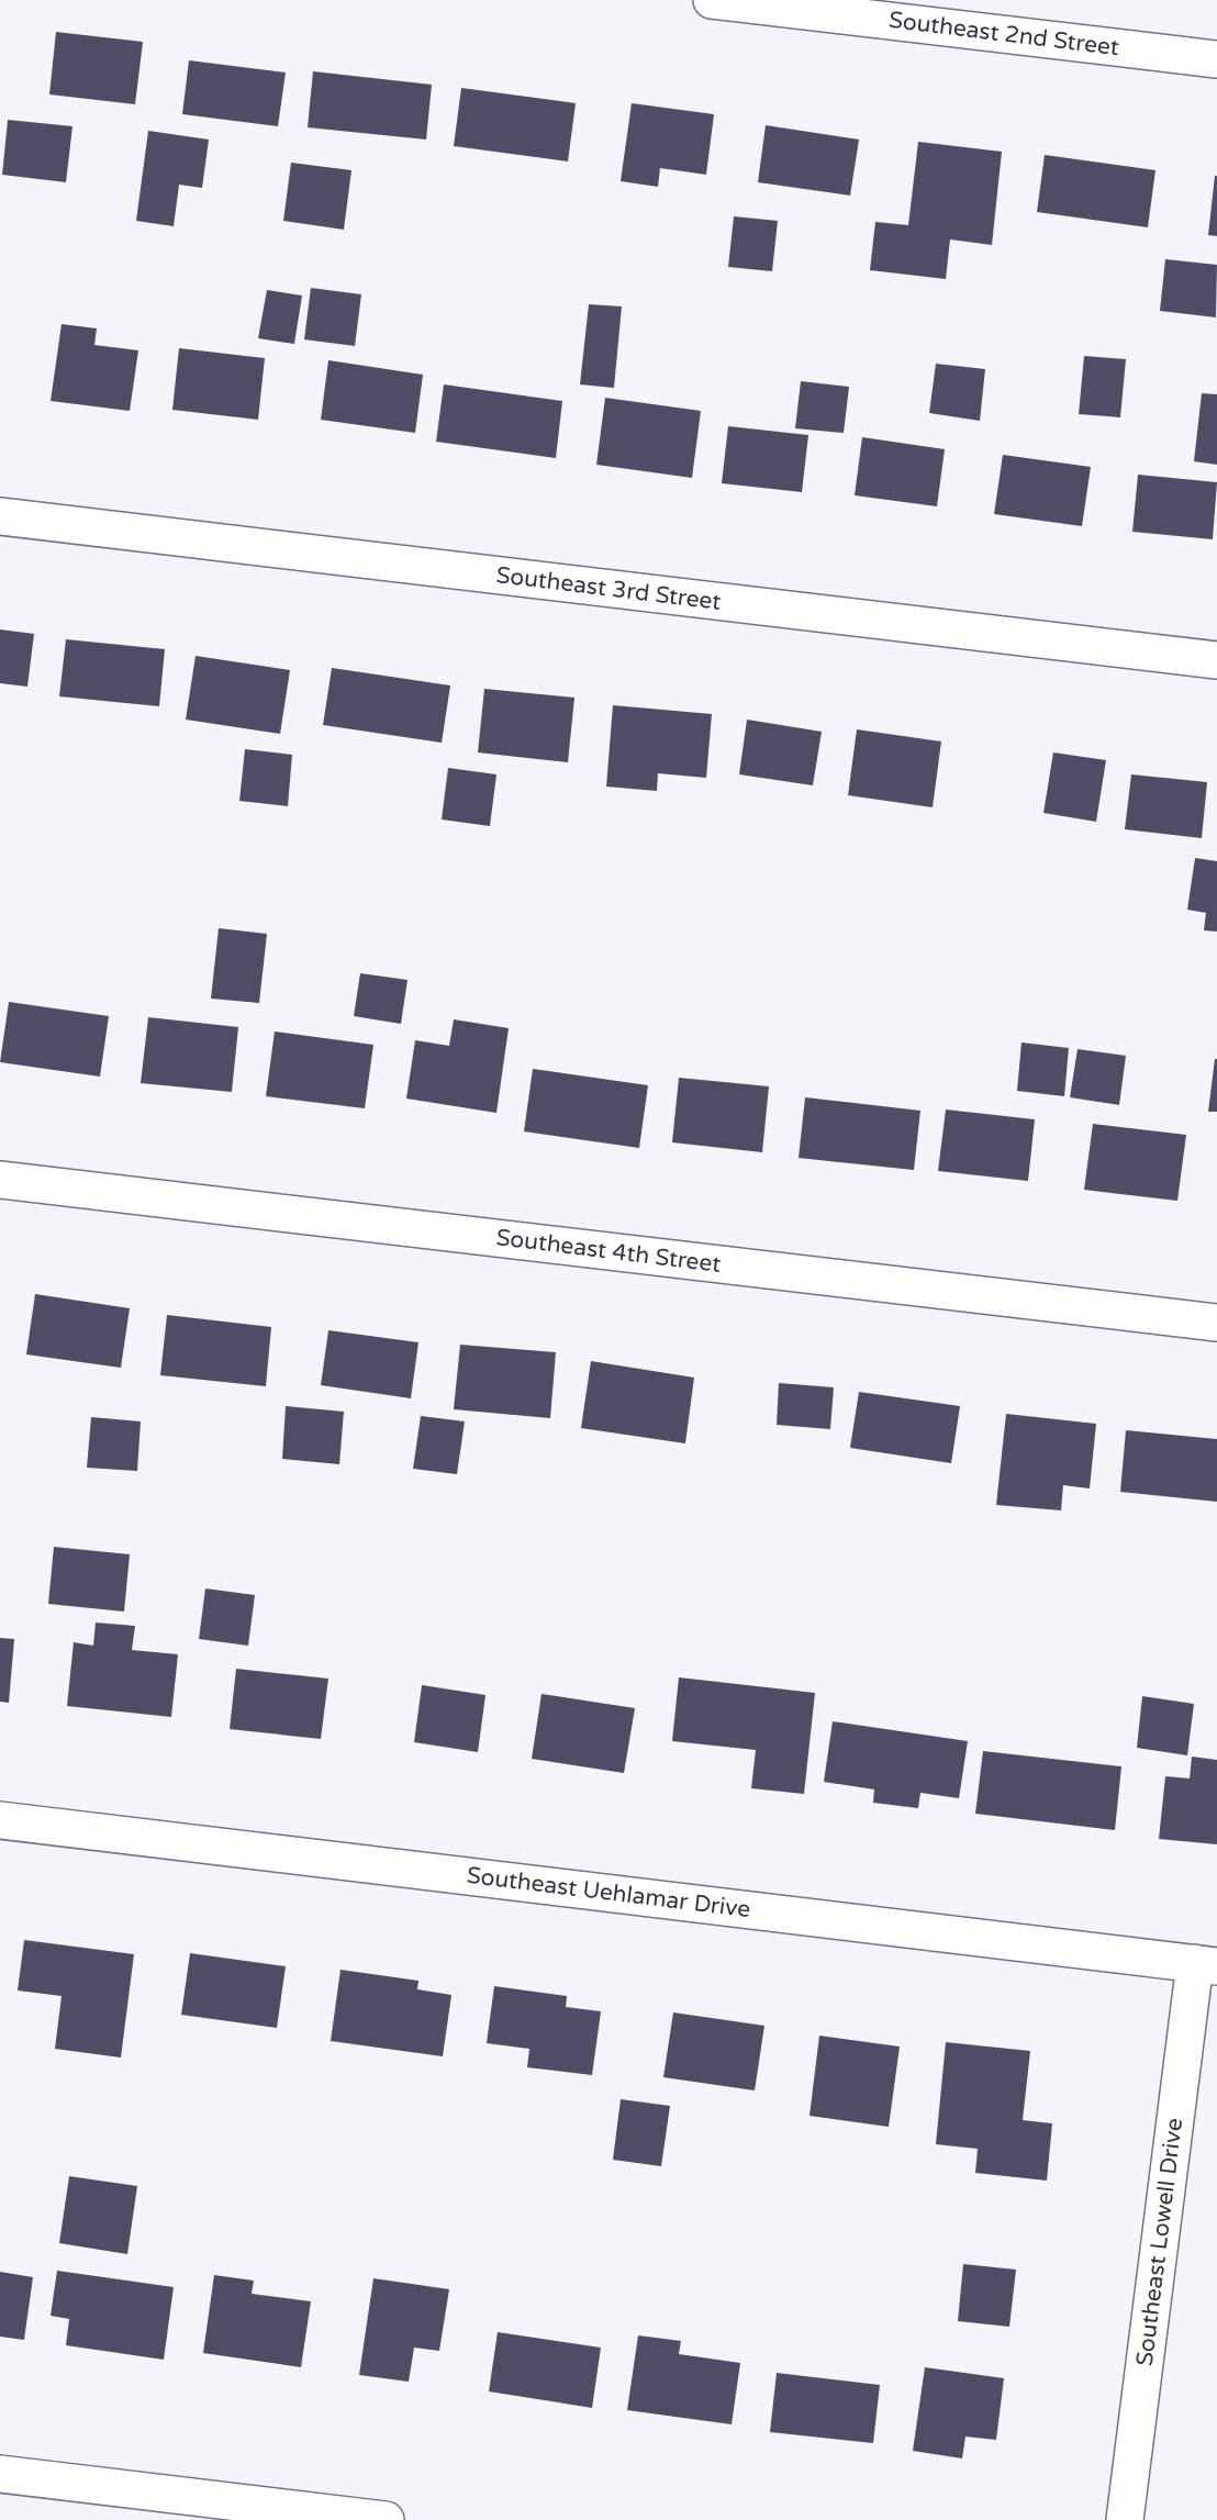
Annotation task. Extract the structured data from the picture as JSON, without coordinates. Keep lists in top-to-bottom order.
{
  "streets": {
    "street": [
      "Southeast 2nd Street",
      "Southeast 3rd Street",
      "Southeast 4th Street",
      "Southeast Uehlamar Drive",
      "Southeast Lowell Drive"
    ]
  },
  "crossings": [
    ["Southeast Uehlamar Drive", "Southeast Lowell Drive"]
  ]
}
